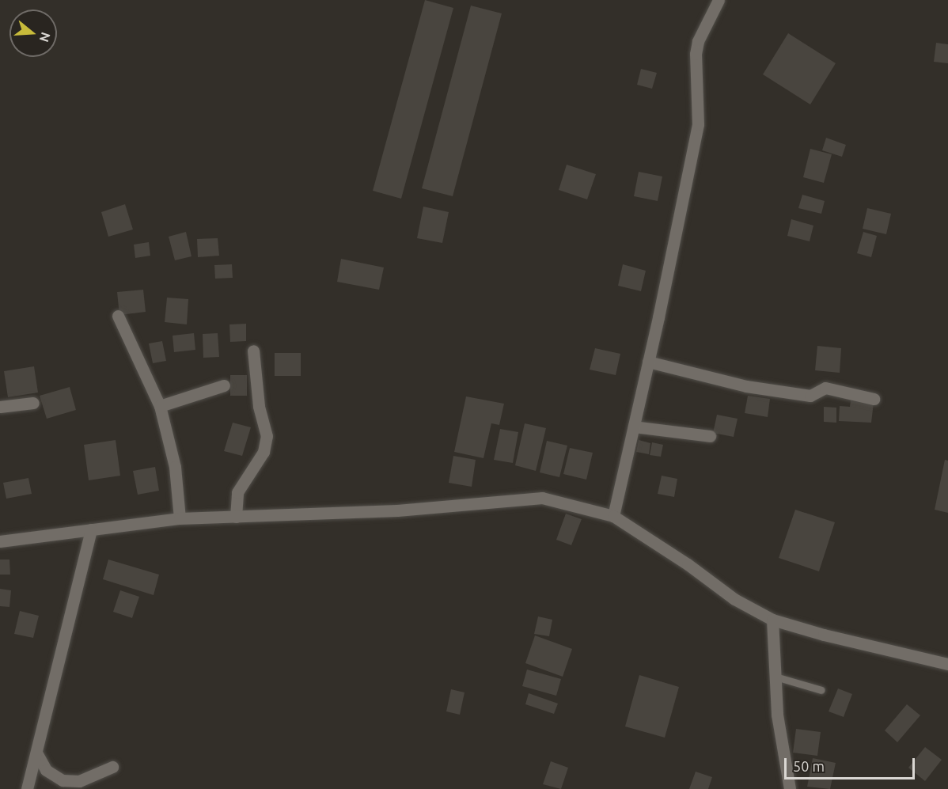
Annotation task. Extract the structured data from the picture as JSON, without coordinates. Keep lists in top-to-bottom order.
{
  "scale_bar": "50 m",
  "north": "right"
}
